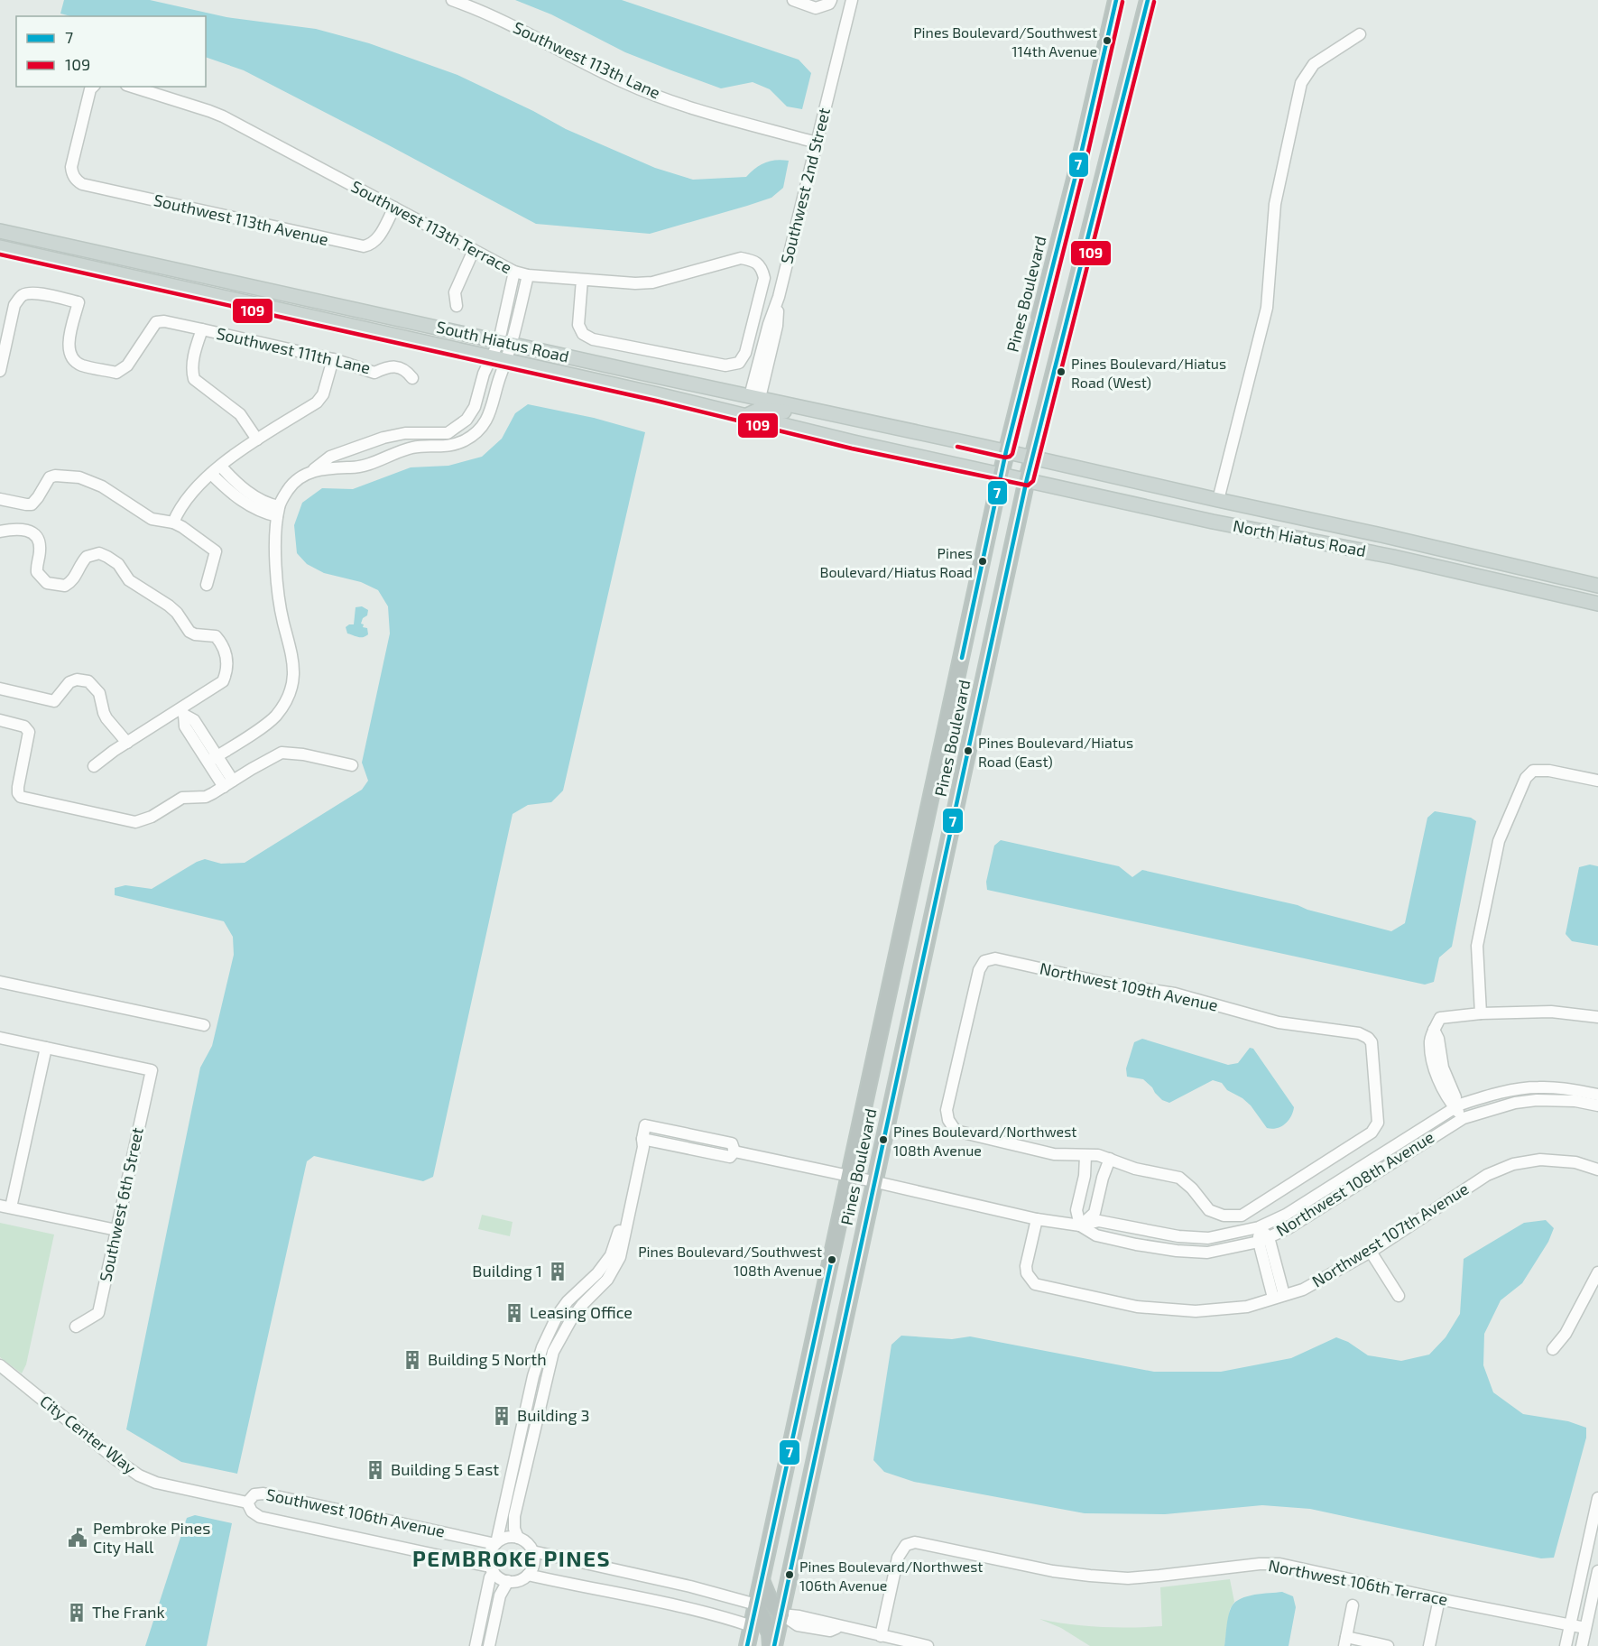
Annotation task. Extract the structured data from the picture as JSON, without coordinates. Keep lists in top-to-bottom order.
{
  "streets": {
    "highway": ["Pines Boulevard"],
    "main road": ["South Hiatus Road", "North Hiatus Road"],
    "street": [
      "Southwest 113th Lane",
      "Southwest 2nd Street",
      "Southwest 113th Avenue",
      "Southwest 113th Terrace",
      "Southwest 111th Lane",
      "Northwest 109th Avenue",
      "Northwest 108th Avenue",
      "Southwest 6th Street",
      "Northwest 107th Avenue",
      "City Center Way",
      "Southwest 106th Avenue",
      "Northwest 106th Terrace"
    ]
  },
  "crossings": [
    ["Southwest 113th Lane", "Southwest 2nd Street"],
    ["Southwest 2nd Street", "South Hiatus Road"],
    ["Southwest 113th Avenue", "Southwest 113th Terrace"],
    ["Pines Boulevard", "South Hiatus Road"],
    ["Pines Boulevard", "North Hiatus Road"],
    ["Pines Boulevard", "Northwest 108th Avenue"],
    ["South Hiatus Road", "North Hiatus Road"],
    ["Northwest 108th Avenue", "Northwest 107th Avenue"],
    ["City Center Way", "Southwest 106th Avenue"]
  ],
  "districts": ["PEMBROKE PINES"],
  "places": {
    "other": [
      "Pines Boulevard/Southwest 114th Avenue",
      "Pines Boulevard/Hiatus Road (West)",
      "Pines Boulevard/Hiatus Road",
      "Pines Boulevard/Hiatus Road (East)",
      "Pines Boulevard/Northwest 108th Avenue",
      "Pines Boulevard/Southwest 108th Avenue",
      "Pines Boulevard/Northwest 106th Avenue"
    ],
    "building": [
      "Building 1",
      "Leasing Office",
      "Building 5 North",
      "Building 3",
      "Building 5 East",
      "The Frank"
    ],
    "public building": ["Pembroke Pines City Hall"]
  },
  "lines": ["transit line 7", "transit line 109"],
  "legend": ["7", "109"]
}
